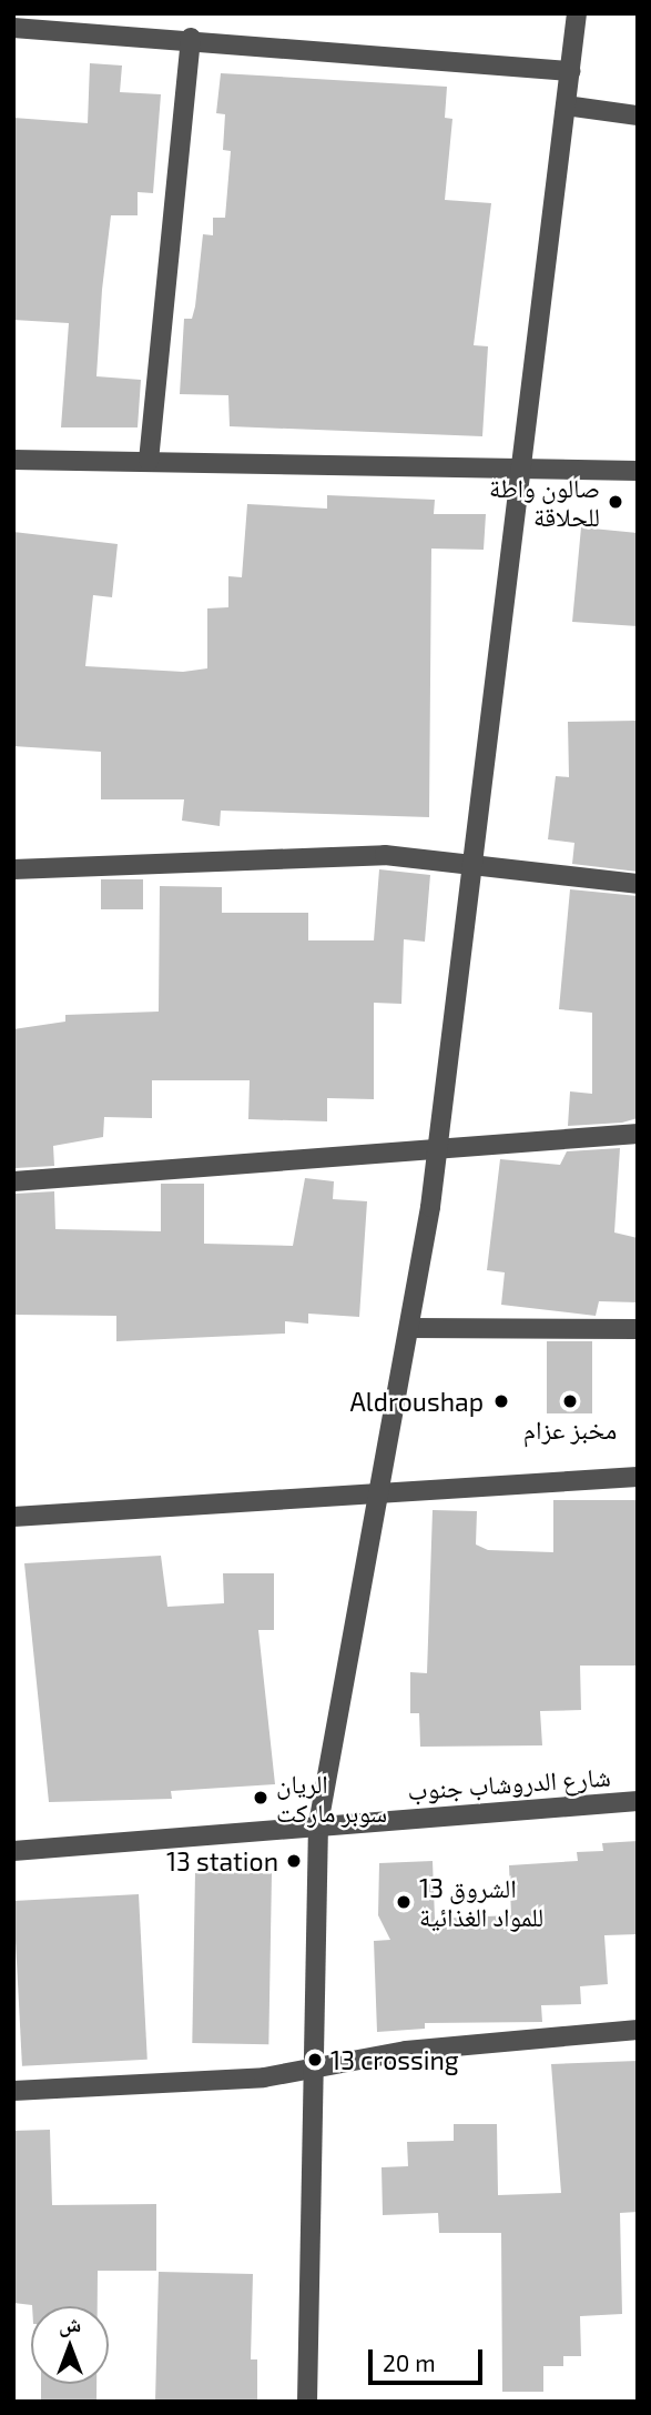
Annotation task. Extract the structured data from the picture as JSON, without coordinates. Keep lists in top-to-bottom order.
{
  "streets": {
    "street": ["شارع الدروشاب جنوب"]
  },
  "places": [
    "صالون واطة للحلاقة",
    "Aldroushap",
    "مخبز عزام",
    "الريان سوبر ماركت",
    "13 station",
    "الشروق 13 للمواد الغذائية",
    "13 crossing"
  ],
  "scale_bar": "20 m",
  "north": "top"
}
